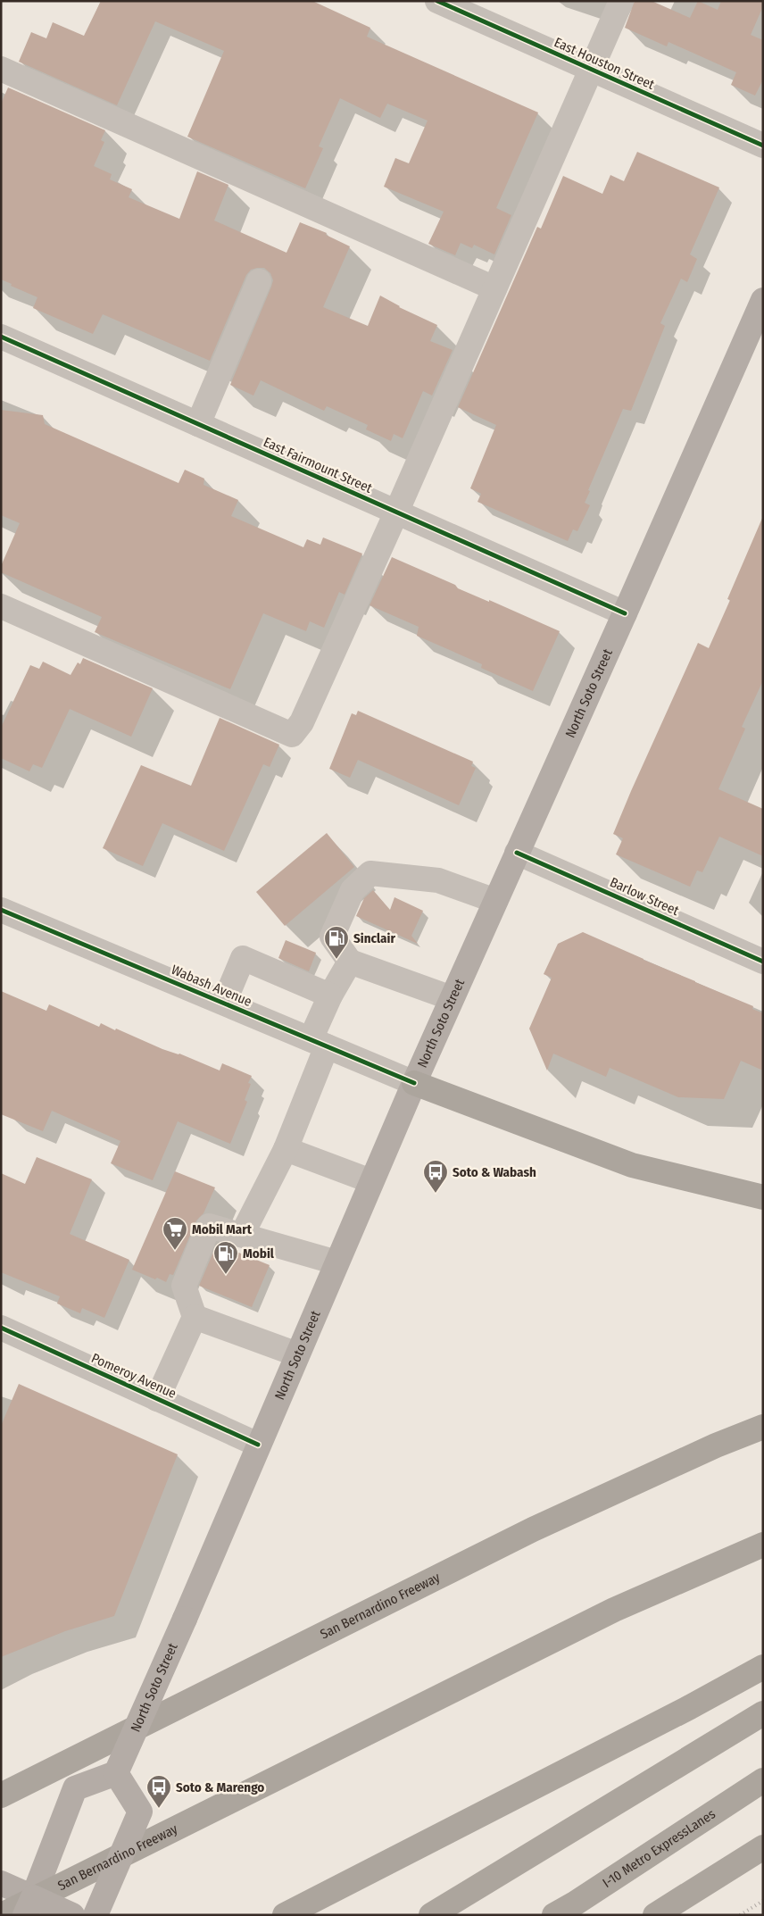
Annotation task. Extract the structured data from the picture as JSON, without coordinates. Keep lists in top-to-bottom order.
{
  "streets": {
    "highway": ["San Bernardino Freeway", "I-10 Metro ExpressLanes"],
    "main road": ["North Soto Street"],
    "street": [
      "East Houston Street",
      "East Fairmount Street",
      "Barlow Street",
      "Wabash Avenue",
      "Pomeroy Avenue"
    ]
  },
  "crossings": [
    ["East Fairmount Street", "North Soto Street"],
    ["North Soto Street", "Barlow Street"],
    ["North Soto Street", "Wabash Avenue"],
    ["North Soto Street", "Pomeroy Avenue"]
  ],
  "places": {
    "fuel station": ["Sinclair", "Mobil"],
    "bus stop": ["Soto & Wabash", "Soto & Marengo"],
    "supermarket": ["Mobil Mart"]
  }
}
